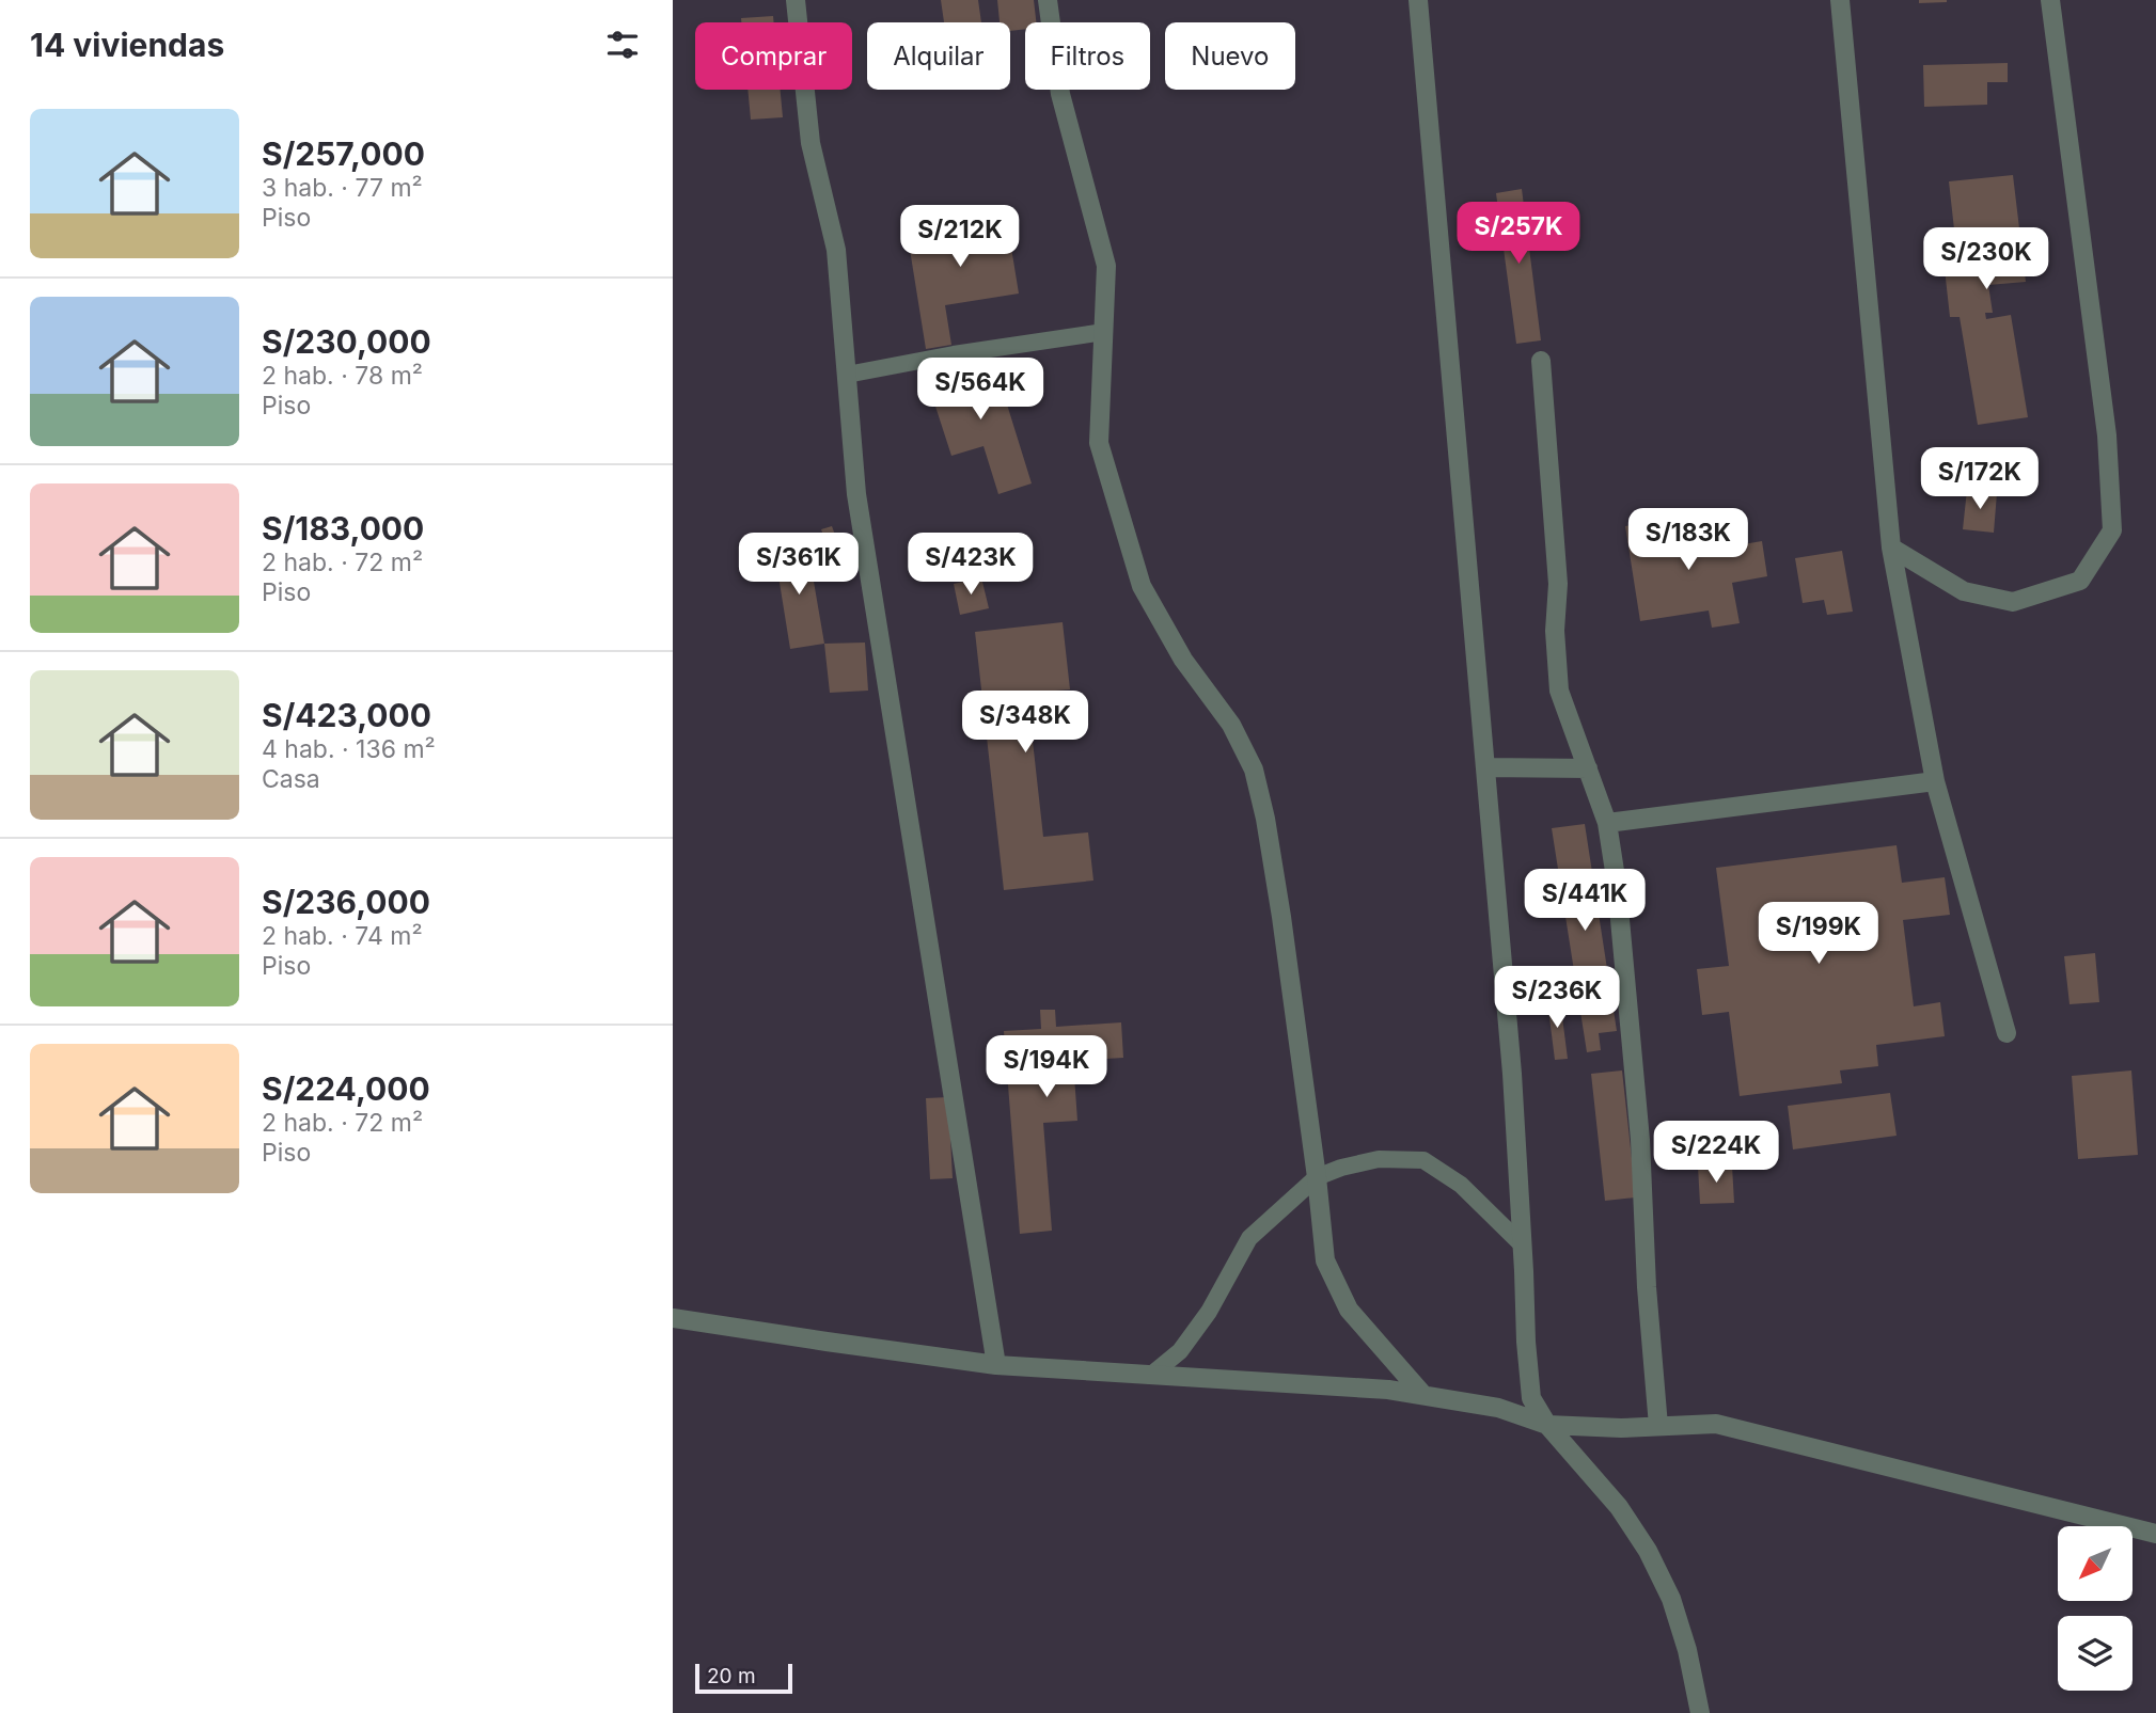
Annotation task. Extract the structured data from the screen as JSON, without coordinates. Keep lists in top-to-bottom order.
{
  "scale_bar": "20 m",
  "north": "bottom left",
  "page": {
    "heading": "14 viviendas",
    "chip": [
      "Comprar",
      "Alquilar",
      "Filtros",
      "Nuevo"
    ],
    "list": [
      {
        "name": "S/257,000",
        "note": "3 hab. · 77 m² · Piso"
      },
      {
        "name": "S/230,000",
        "note": "2 hab. · 78 m² · Piso"
      },
      {
        "name": "S/183,000",
        "note": "2 hab. · 72 m² · Piso"
      },
      {
        "name": "S/423,000",
        "note": "4 hab. · 136 m² · Casa"
      },
      {
        "name": "S/236,000",
        "note": "2 hab. · 74 m² · Piso"
      },
      {
        "name": "S/224,000",
        "note": "2 hab. · 72 m² · Piso"
      }
    ],
    "price": [
      "S/257K",
      "S/212K",
      "S/230K",
      "S/564K",
      "S/172K",
      "S/183K",
      "S/361K",
      "S/423K",
      "S/348K",
      "S/441K",
      "S/199K",
      "S/236K",
      "S/194K",
      "S/224K"
    ],
    "scale": "20 m"
  }
}
